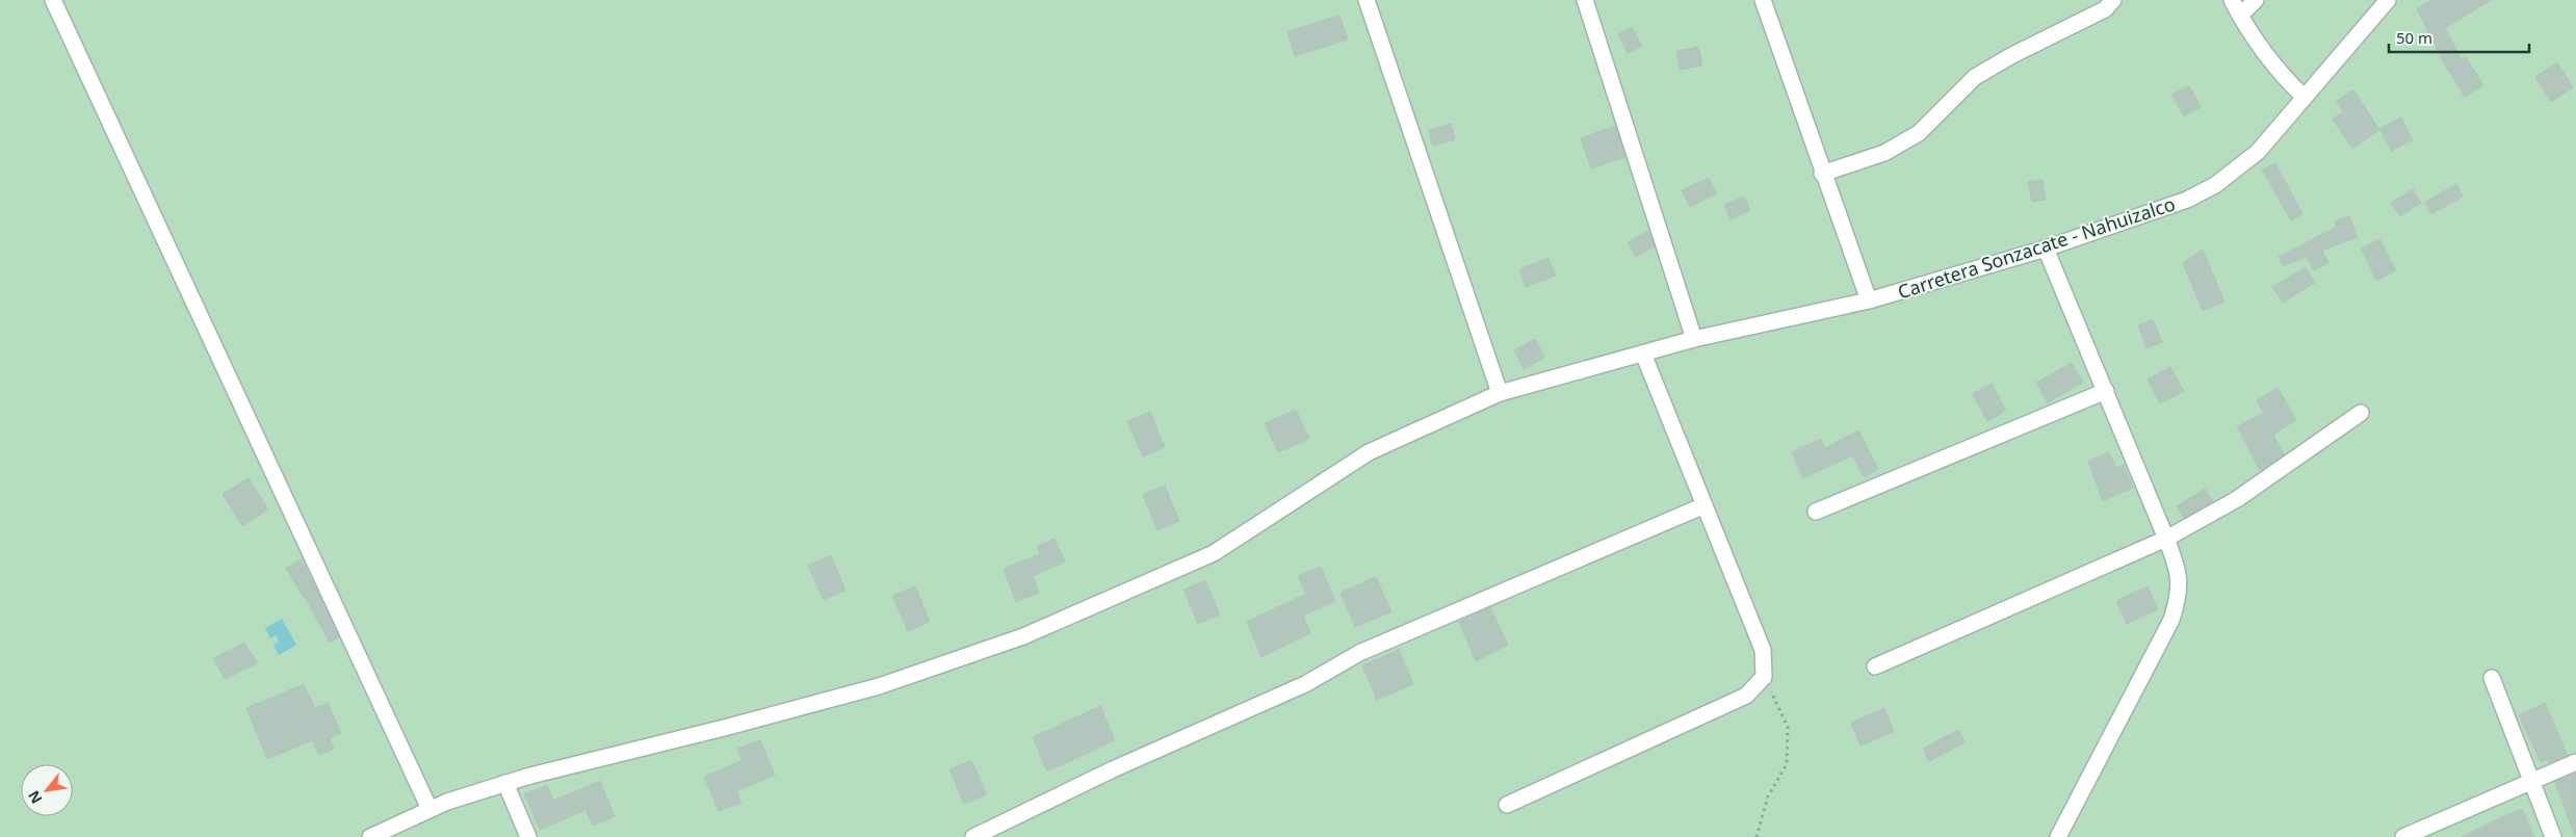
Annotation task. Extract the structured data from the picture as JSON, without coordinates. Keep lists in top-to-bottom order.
{
  "streets": {
    "street": ["Carretera Sonzacate - Nahuizalco"]
  },
  "scale_bar": "50 m",
  "north": "bottom left"
}
